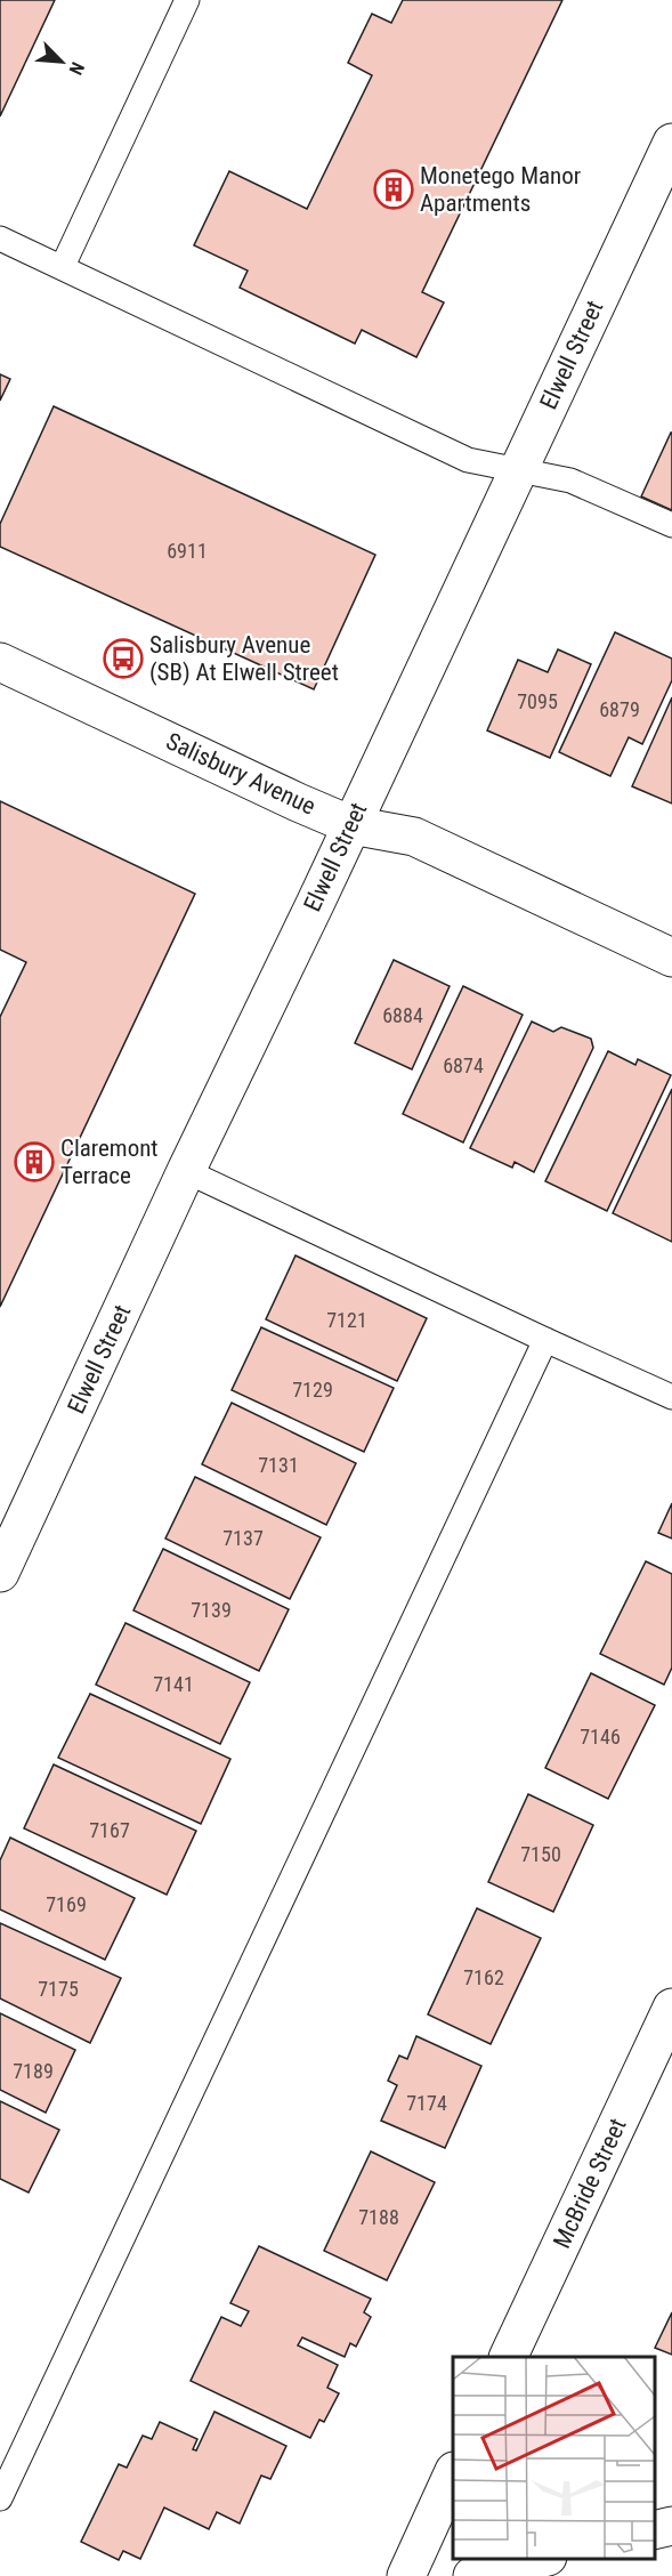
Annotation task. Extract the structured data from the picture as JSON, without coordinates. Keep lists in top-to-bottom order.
{
  "streets": {
    "street": ["Elwell Street", "Salisbury Avenue", "McBride Street"]
  },
  "crossings": [
    ["Elwell Street", "Salisbury Avenue"]
  ],
  "places": {
    "building": ["Monetego Manor Apartments", "Claremont Terrace"],
    "bus stop": ["Salisbury Avenue (SB) At Elwell Street"]
  },
  "house_numbers": [
    "6911",
    "7095",
    "6879",
    "6884",
    "6874",
    "7121",
    "7129",
    "7131",
    "7137",
    "7139",
    "7141",
    "7146",
    "7167",
    "7150",
    "7169",
    "7162",
    "7175",
    "7189",
    "7174",
    "7188"
  ],
  "north": "bottom right"
}
